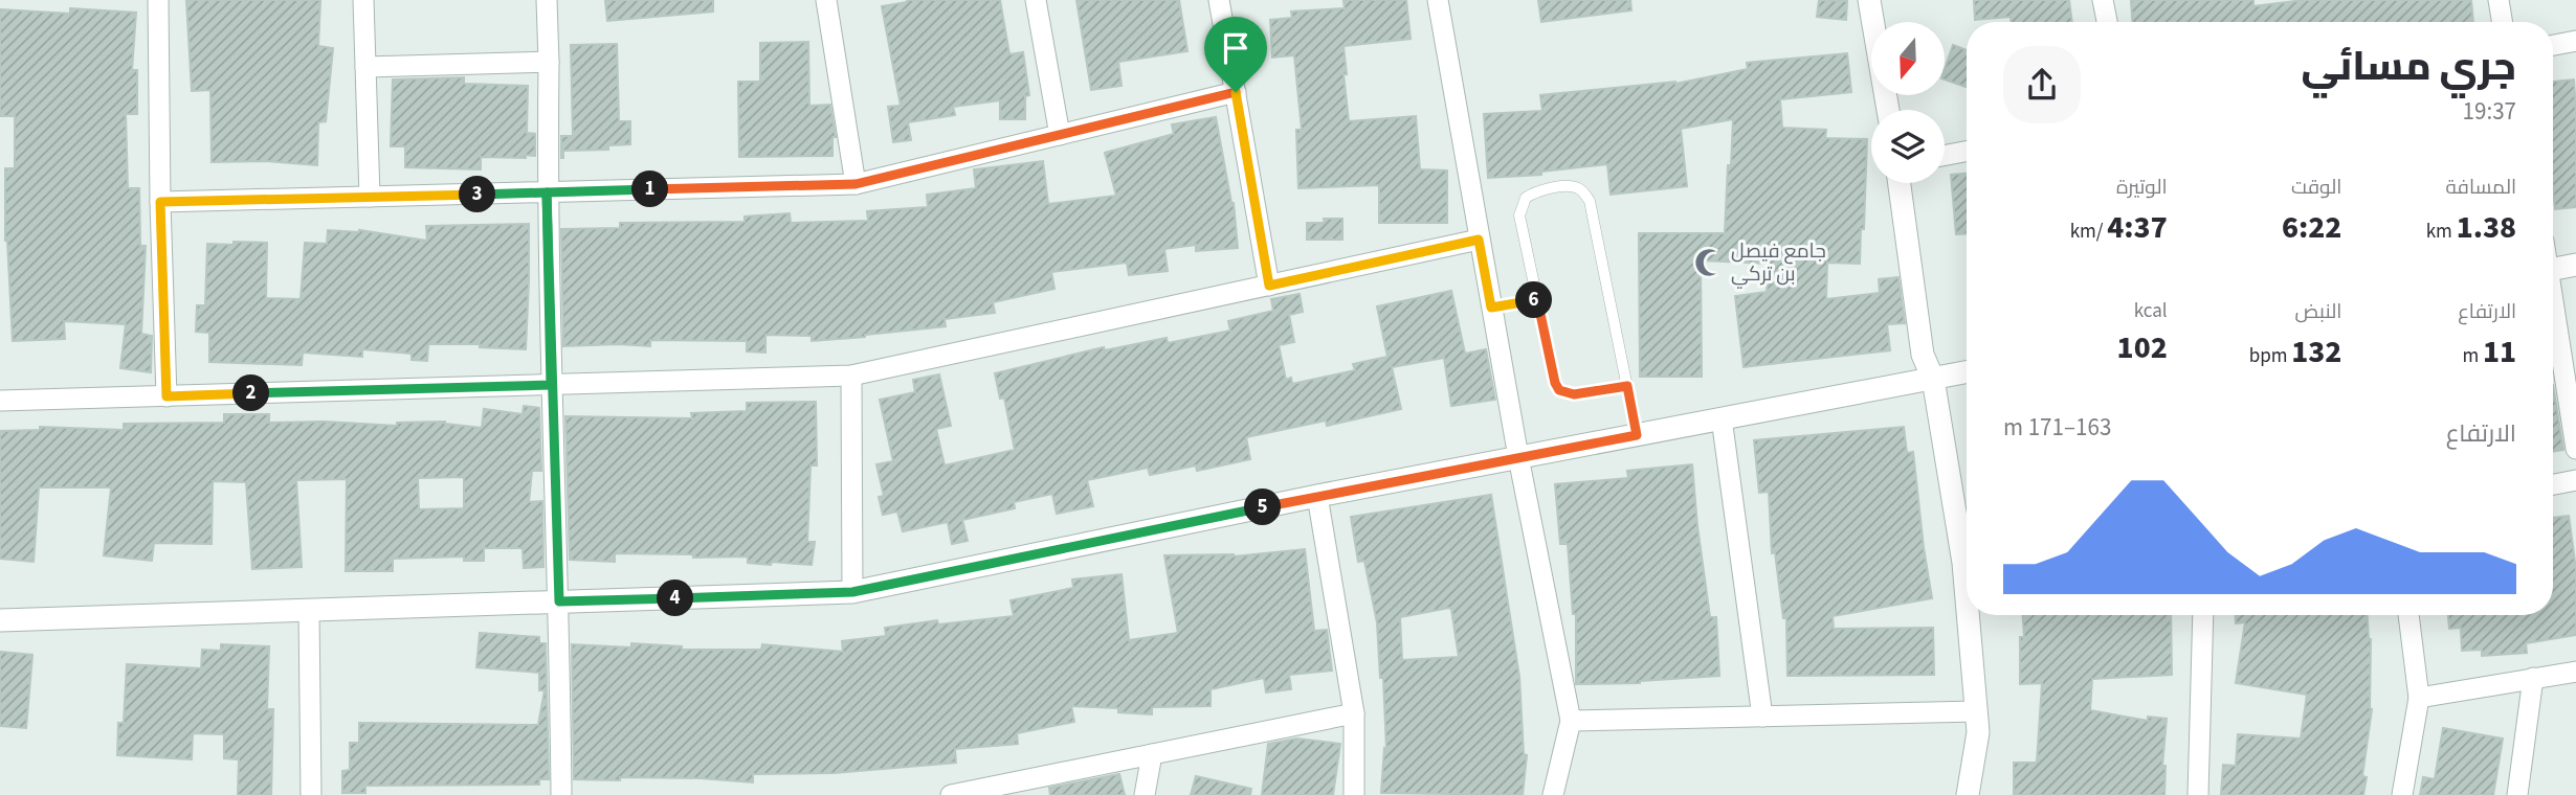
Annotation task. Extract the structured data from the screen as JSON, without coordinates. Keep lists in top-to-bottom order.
{
  "places": {
    "mosque": ["جامع فيصل بن تركي"]
  },
  "north": "bottom",
  "page": {
    "heading": ["جري مسائي", "19:37"],
    "stats": [
      ["المسافة", "1.38 km"],
      ["الوقت", "6:22"],
      ["الوتيرة", "4:37 /km"],
      ["الارتفاع", "11 m"],
      ["النبض", "132 bpm"],
      ["kcal", "102"]
    ],
    "pins": [
      "1",
      "3",
      "6",
      "2",
      "5",
      "4"
    ],
    "chart": ["الارتفاع", "163–171 m"]
  }
}
